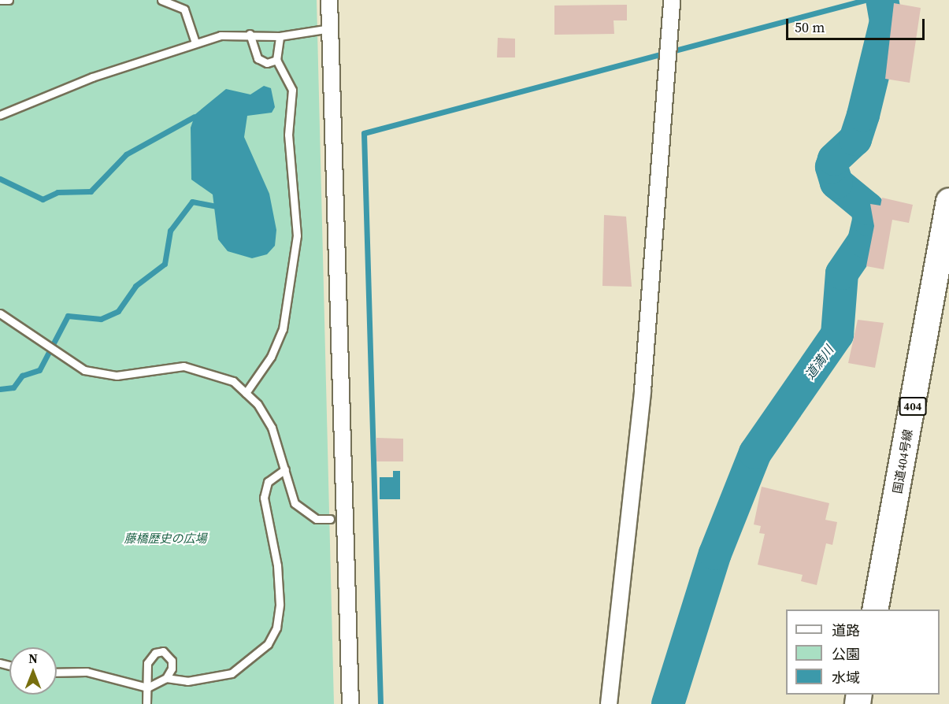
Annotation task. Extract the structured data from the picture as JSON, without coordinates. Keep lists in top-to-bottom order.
{
  "streets": {
    "highway": ["404", "国道404号線"]
  },
  "water": ["道満川"],
  "parks": ["藤橋歴史の広場"],
  "legend": ["道路", "公園", "水域"],
  "scale_bar": "50 m",
  "north": "top"
}
